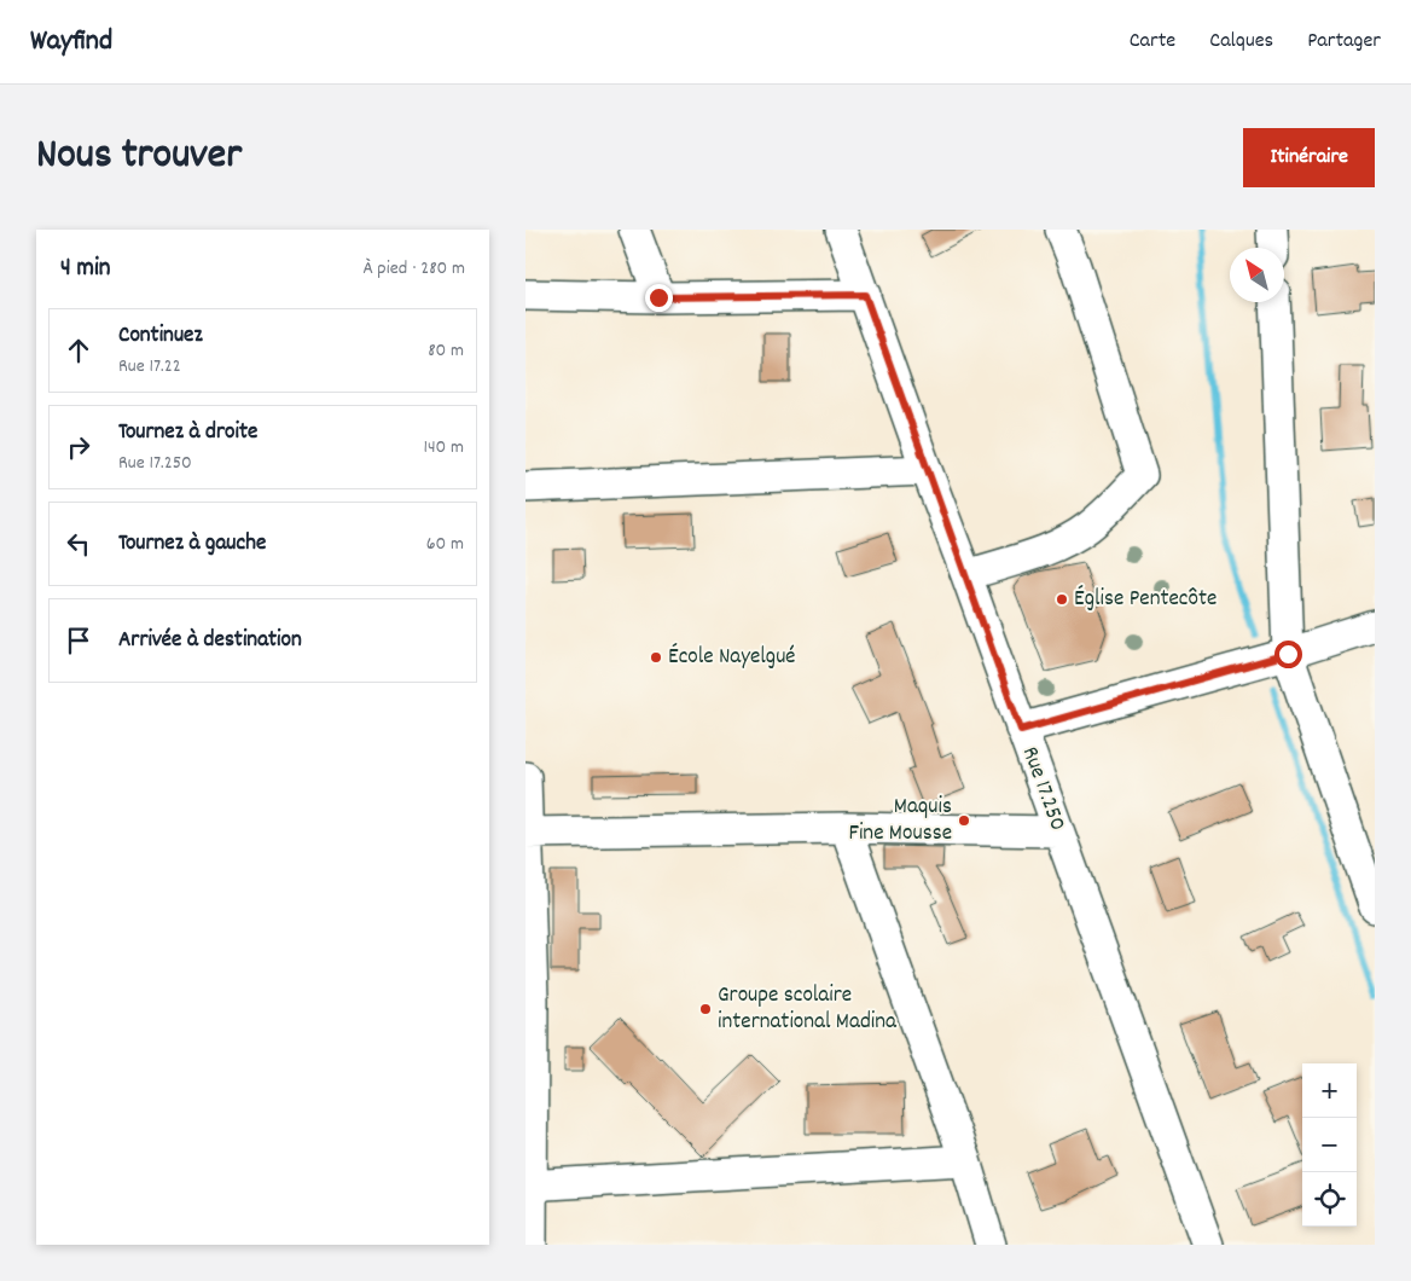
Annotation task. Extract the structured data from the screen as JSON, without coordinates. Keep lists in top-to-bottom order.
{
  "streets": {
    "street": ["Rue 17.250"]
  },
  "places": [
    "Église Pentecôte",
    "École Nayelgué",
    "Maquis Fine Mousse",
    "Groupe scolaire international Madina"
  ],
  "north": "top left",
  "page": {
    "header": "Wayfind",
    "nav": ["Carte", "Calques", "Partager"],
    "title": "Nous trouver",
    "buttons": "Itinéraire",
    "heading": ["4 min", "À pied · 280 m"],
    "list": [
      ["Continuez", "Rue 17.22", "80 m"],
      ["Tournez à droite", "Rue 17.250", "140 m"],
      ["Tournez à gauche", "60 m"],
      "Arrivée à destination"
    ],
    "map_buttons": ["+", "−"]
  }
}
